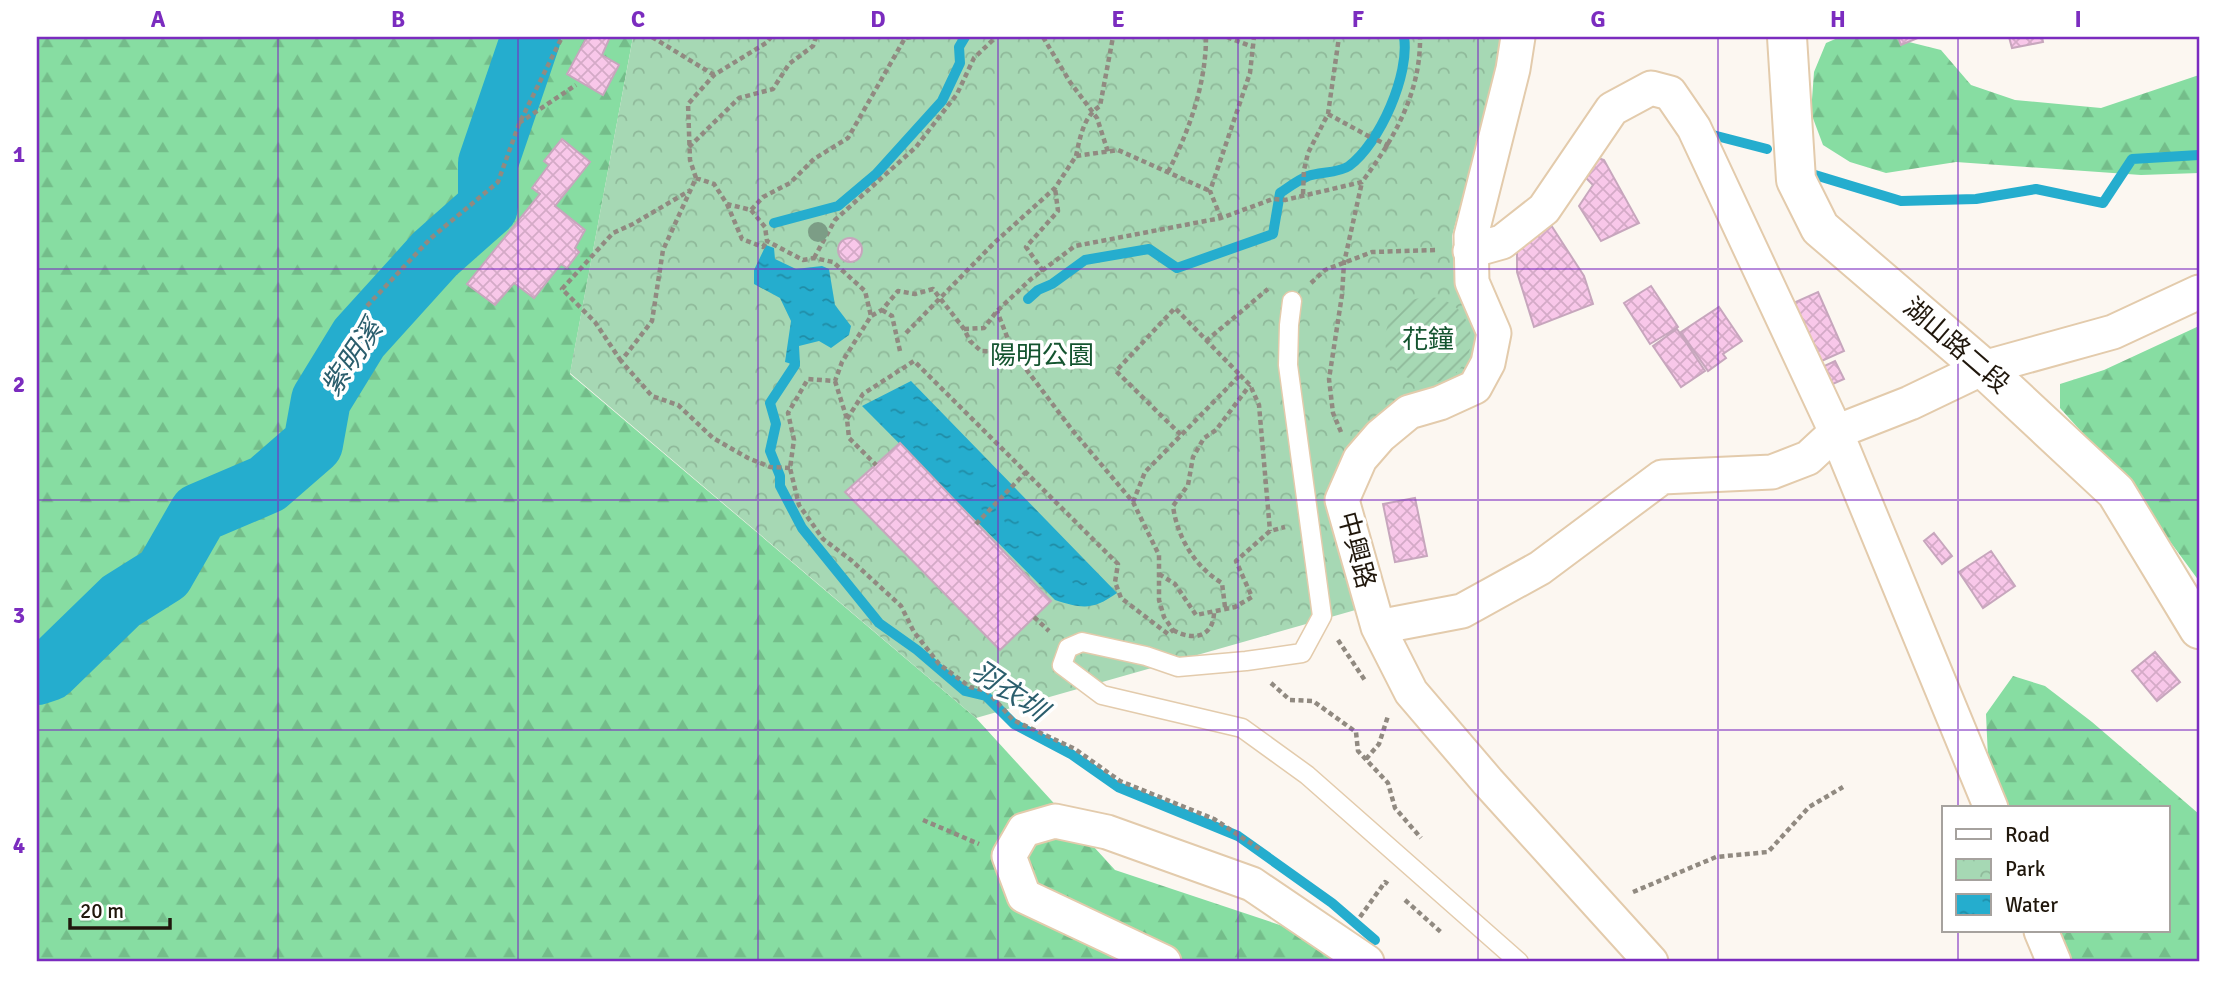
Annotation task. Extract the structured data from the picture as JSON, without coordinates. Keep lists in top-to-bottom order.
{
  "streets": {
    "street": ["湖山路二段", "中興路"]
  },
  "water": ["紫明溪", "羽衣圳"],
  "parks": ["花鐘", "陽明公園"],
  "legend": ["Road", "Park", "Water"],
  "scale_bar": "20 m",
  "grid": {
    "columns": [
      "A",
      "B",
      "C",
      "D",
      "E",
      "F",
      "G",
      "H",
      "I"
    ],
    "rows": [
      "1",
      "2",
      "3",
      "4"
    ]
  }
}
